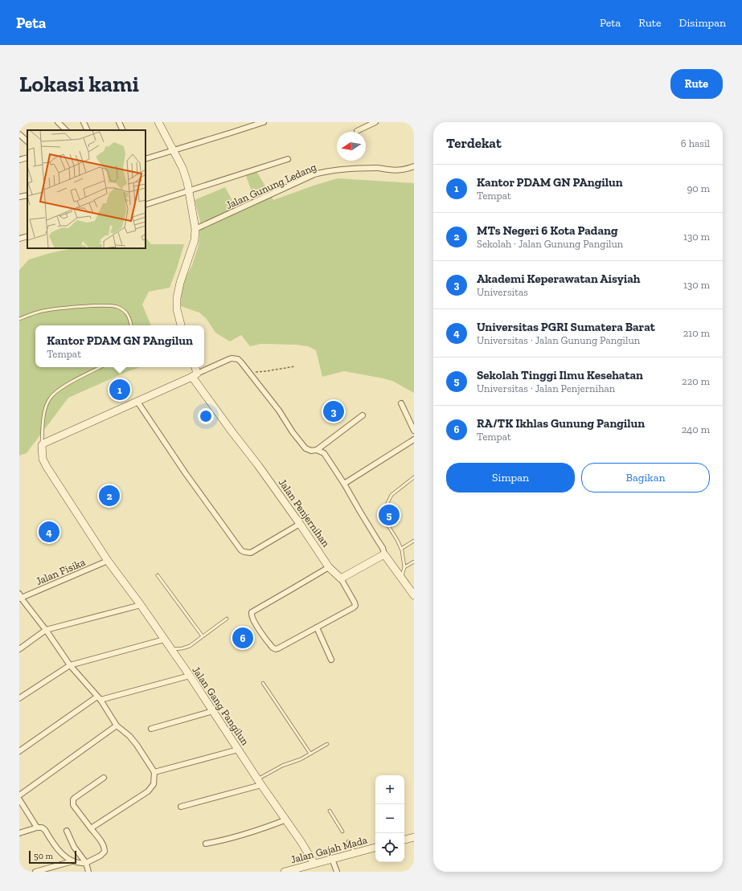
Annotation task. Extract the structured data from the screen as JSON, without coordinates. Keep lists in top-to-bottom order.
{
  "streets": {
    "street": [
      "Jalan Gunung Ledang",
      "Jalan Penjernihan",
      "Jalan Fisika",
      "Jalan Gang Pangilun",
      "Jalan Gajah Mada"
    ]
  },
  "crossings": [
    ["Jalan Fisika", "Jalan Gang Pangilun"],
    ["Jalan Gang Pangilun", "Jalan Gajah Mada"]
  ],
  "scale_bar": "50 m",
  "north": "left",
  "page": {
    "header": "Peta",
    "nav": ["Peta", "Rute", "Disimpan"],
    "buttons": [
      "Rute",
      ["Simpan", "Bagikan"]
    ],
    "title": "Lokasi kami",
    "heading": ["Terdekat", "6 hasil"],
    "list": [
      {
        "mark": "1",
        "name": "Kantor PDAM GN PAngilun",
        "note": "Tempat",
        "value": "90 m"
      },
      {
        "mark": "2",
        "name": "MTs Negeri 6 Kota Padang",
        "note": "Sekolah · Jalan Gunung Pangilun",
        "value": "130 m"
      },
      {
        "mark": "3",
        "name": "Akademi Keperawatan Aisyiah",
        "note": "Universitas",
        "value": "130 m"
      },
      {
        "mark": "4",
        "name": "Universitas PGRI Sumatera Barat",
        "note": "Universitas · Jalan Gunung Pangilun",
        "value": "210 m"
      },
      {
        "mark": "5",
        "name": "Sekolah Tinggi Ilmu Kesehatan",
        "note": "Universitas · Jalan Penjernihan",
        "value": "220 m"
      },
      {
        "mark": "6",
        "name": "RA/TK Ikhlas Gunung Pangilun",
        "note": "Tempat",
        "value": "240 m"
      }
    ],
    "popup": ["Kantor PDAM GN PAngilun", "Tempat"],
    "pins": [
      "1",
      "3",
      "2",
      "5",
      "4",
      "6"
    ],
    "map_buttons": ["+", "−"],
    "scale": "50 m"
  }
}
